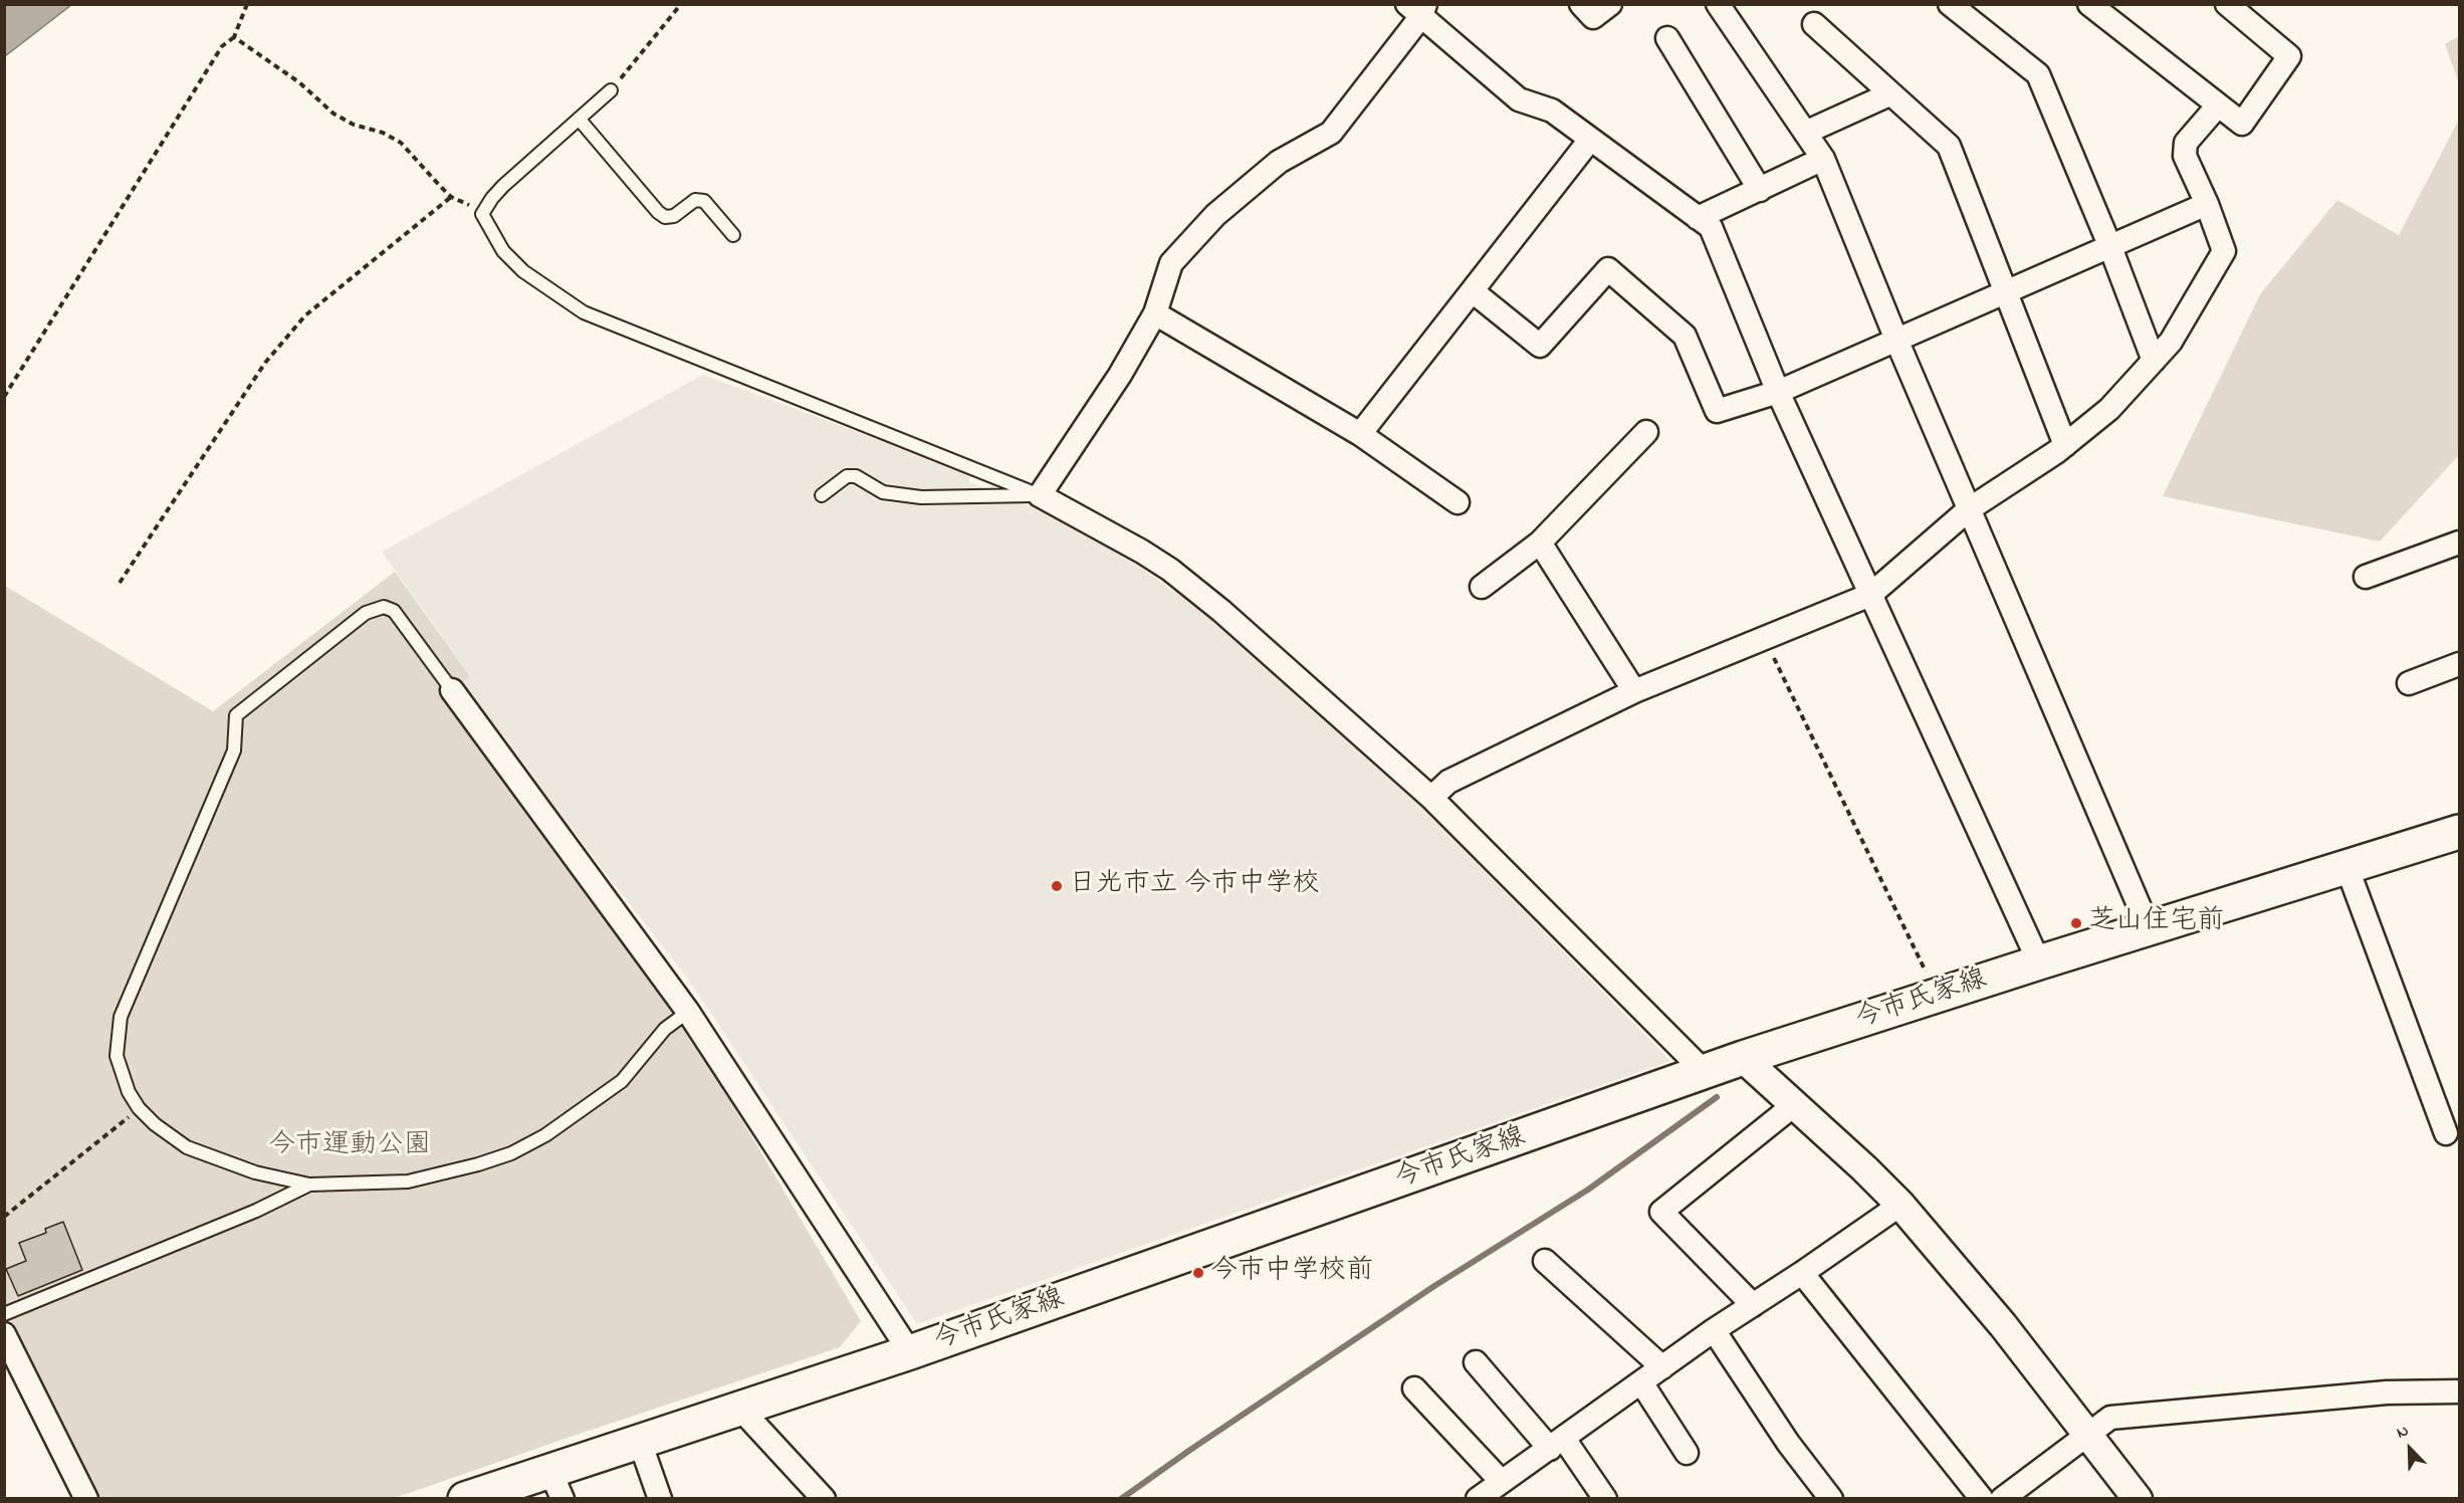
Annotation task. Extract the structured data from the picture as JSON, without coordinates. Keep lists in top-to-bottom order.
{
  "streets": {
    "main road": ["今市氏家線"]
  },
  "parks": ["今市運動公園"],
  "places": ["日光市立 今市中学校", "芝山住宅前", "今市中学校前"],
  "north": "top left"
}
